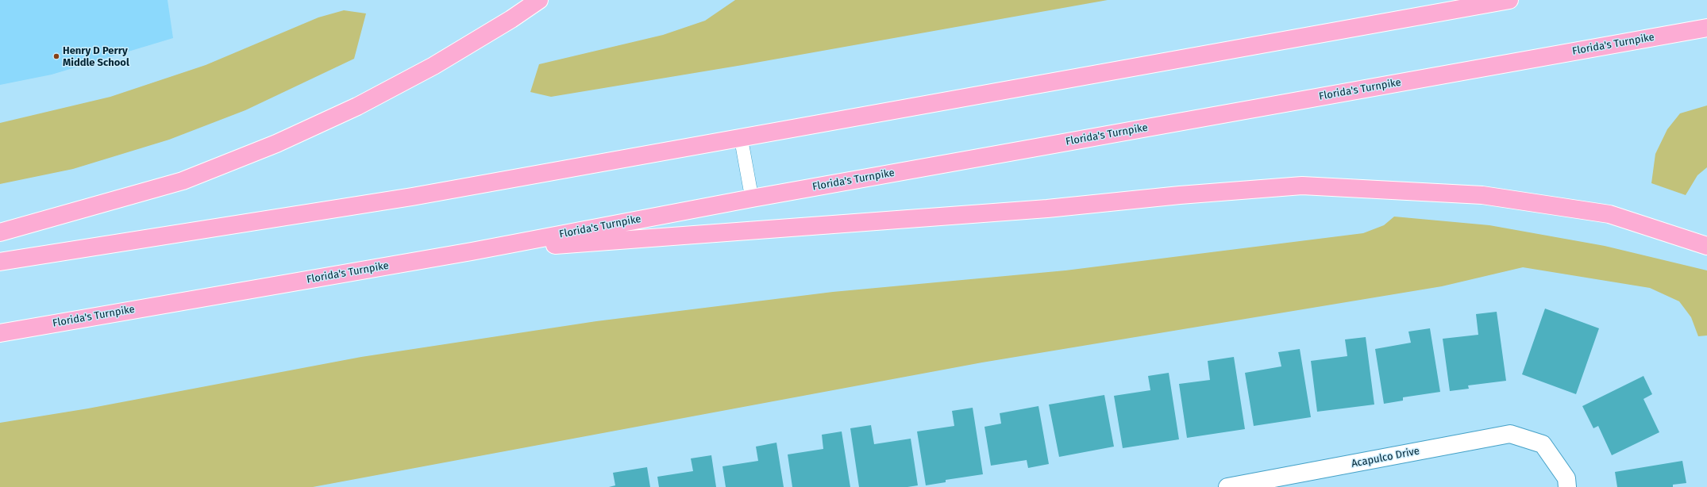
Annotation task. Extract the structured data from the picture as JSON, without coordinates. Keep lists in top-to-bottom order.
{
  "streets": {
    "highway": ["Florida's Turnpike"],
    "street": ["Acapulco Drive"]
  },
  "places": ["Henry D Perry Middle School"]
}
